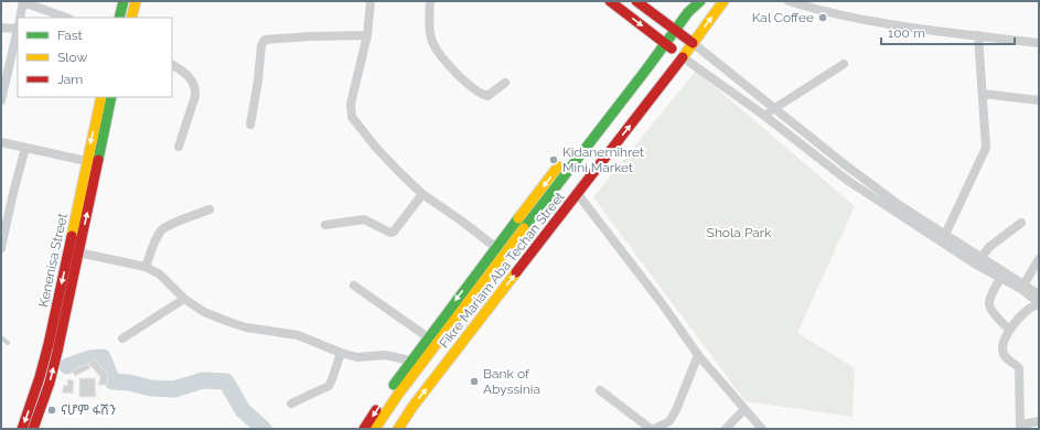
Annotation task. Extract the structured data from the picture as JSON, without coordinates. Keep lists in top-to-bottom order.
{
  "streets": {
    "main road": ["Kenenisa Street", "Fikre Mariam Aba Techan Street"]
  },
  "parks": ["Shola Park"],
  "places": [
    "Kal Coffee",
    "Kidanemihret Mini Market",
    "Bank of Abyssinia",
    "ናሆም ፋሽን"
  ],
  "legend": ["Fast", "Slow", "Jam"],
  "scale_bar": "100 m"
}
